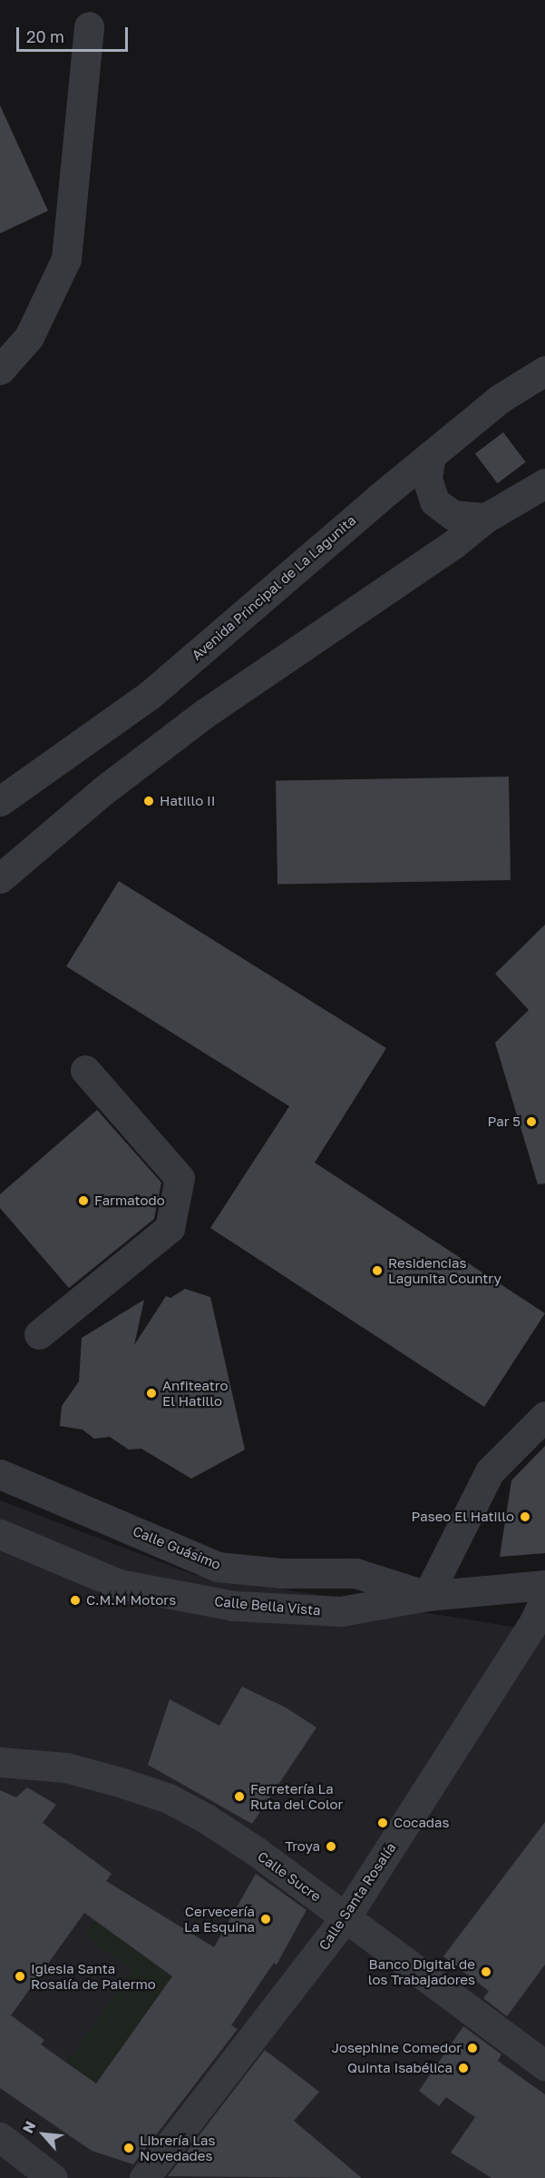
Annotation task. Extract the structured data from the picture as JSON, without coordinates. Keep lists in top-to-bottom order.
{
  "streets": {
    "street": [
      "Avenida Principal de La Lagunita",
      "Calle Guásimo",
      "Calle Bella Vista",
      "Calle Sucre",
      "Calle Santa Rosalía"
    ]
  },
  "crossings": [
    ["Calle Guásimo", "Calle Bella Vista"],
    ["Calle Sucre", "Calle Santa Rosalía"]
  ],
  "places": [
    "Hatillo II",
    "Par 5",
    "Farmatodo",
    "Residencias Lagunita Country",
    "Anfiteatro El Hatillo",
    "Paseo El Hatillo",
    "C.M.M Motors",
    "Ferretería La Ruta del Color",
    "Cocadas",
    "Troya",
    "Cervecería La Esquina",
    "Banco Digital de los Trabajadores",
    "Iglesia Santa Rosalía de Palermo",
    "Josephine Comedor",
    "Quinta Isabélica",
    "Librería Las Novedades"
  ],
  "scale_bar": "20 m",
  "north": "top left"
}
